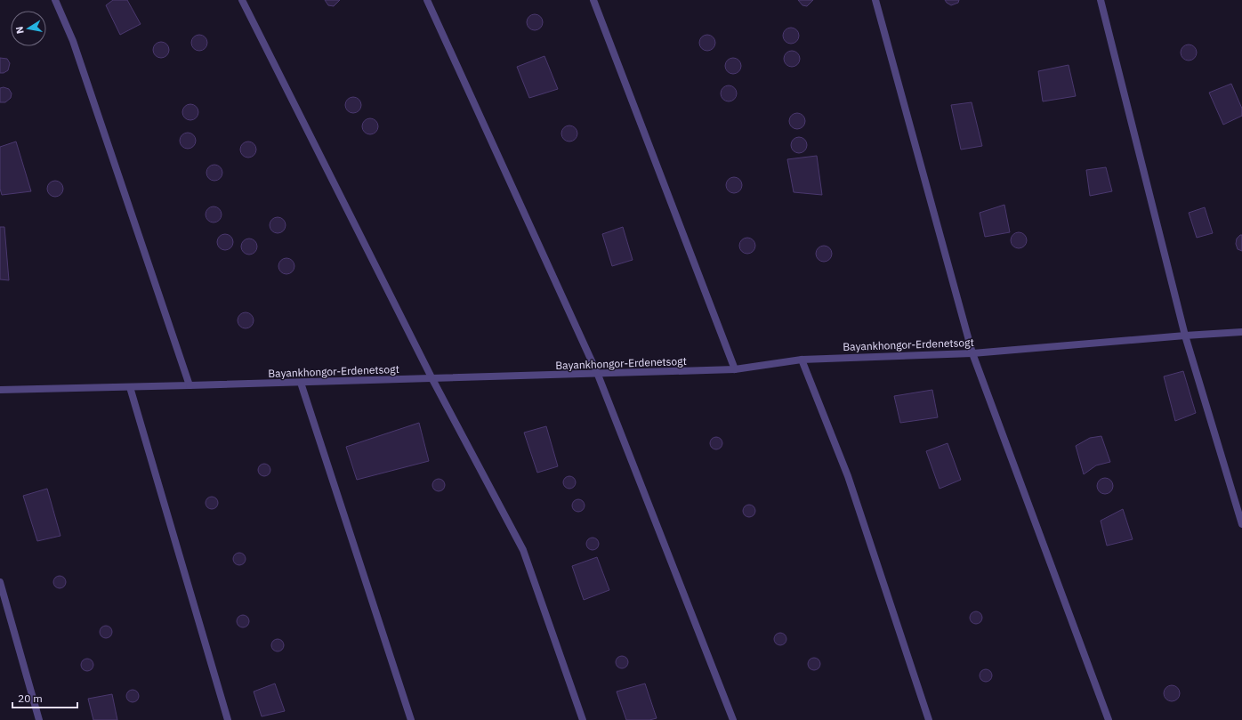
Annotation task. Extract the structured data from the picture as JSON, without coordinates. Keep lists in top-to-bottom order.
{
  "streets": {
    "street": ["Bayankhongor-Erdenetsogt"]
  },
  "scale_bar": "20 m",
  "north": "left"
}
